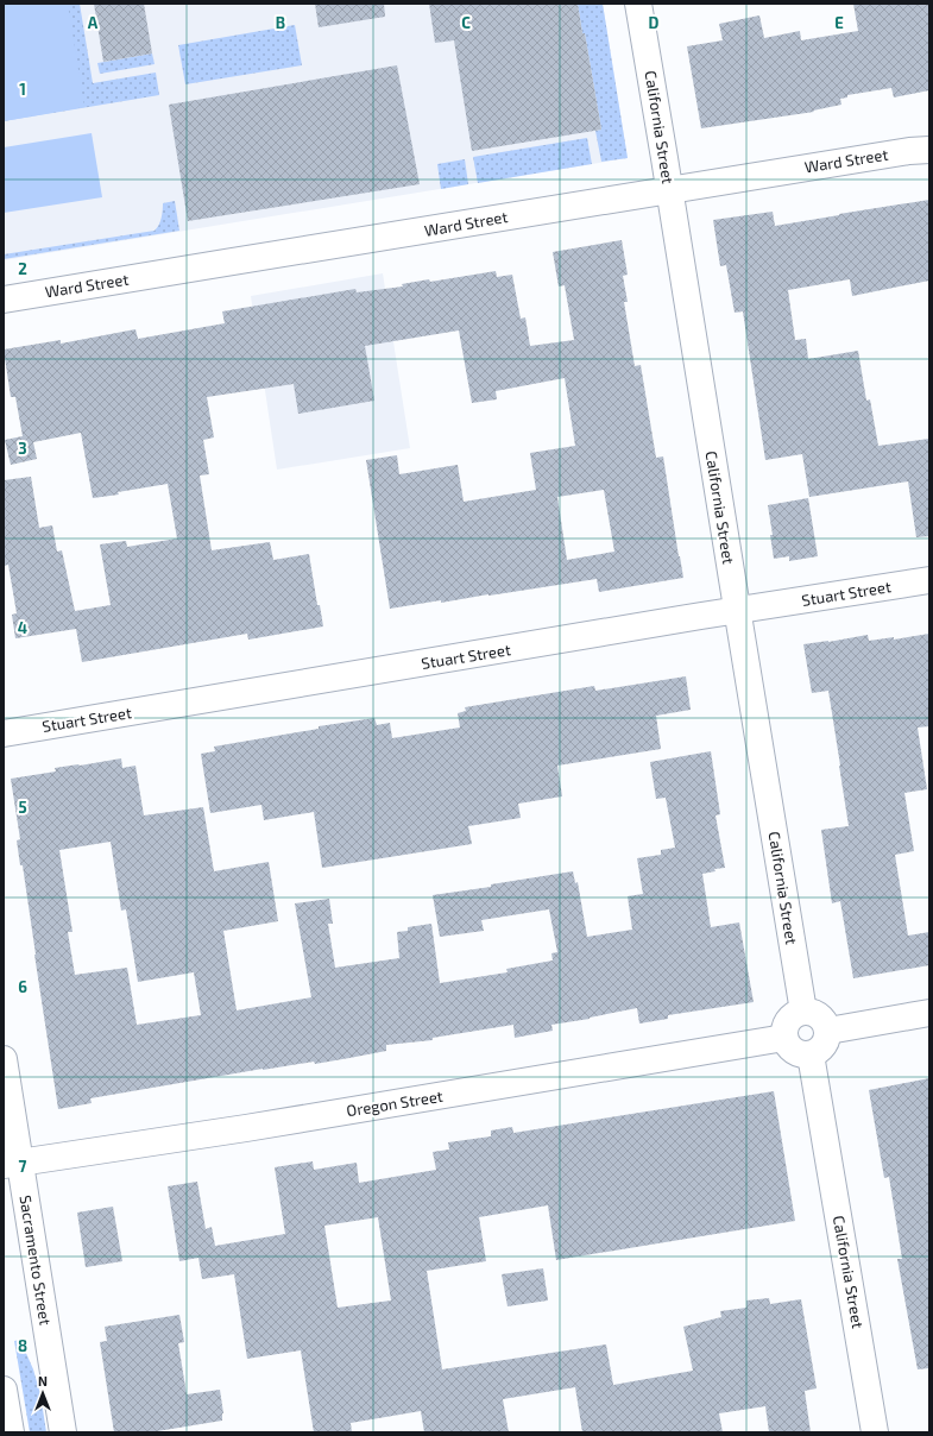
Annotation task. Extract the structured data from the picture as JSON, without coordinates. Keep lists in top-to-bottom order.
{
  "streets": {
    "street": [
      "California Street",
      "Ward Street",
      "Stuart Street",
      "Oregon Street",
      "Sacramento Street"
    ]
  },
  "crossings": [
    ["California Street", "Ward Street"],
    ["California Street", "Stuart Street"],
    ["California Street", "Oregon Street"],
    ["Oregon Street", "Sacramento Street"]
  ],
  "north": "top",
  "grid": {
    "columns": [
      "A",
      "B",
      "C",
      "D",
      "E"
    ],
    "rows": [
      "1",
      "2",
      "3",
      "4",
      "5",
      "6",
      "7",
      "8"
    ]
  }
}
